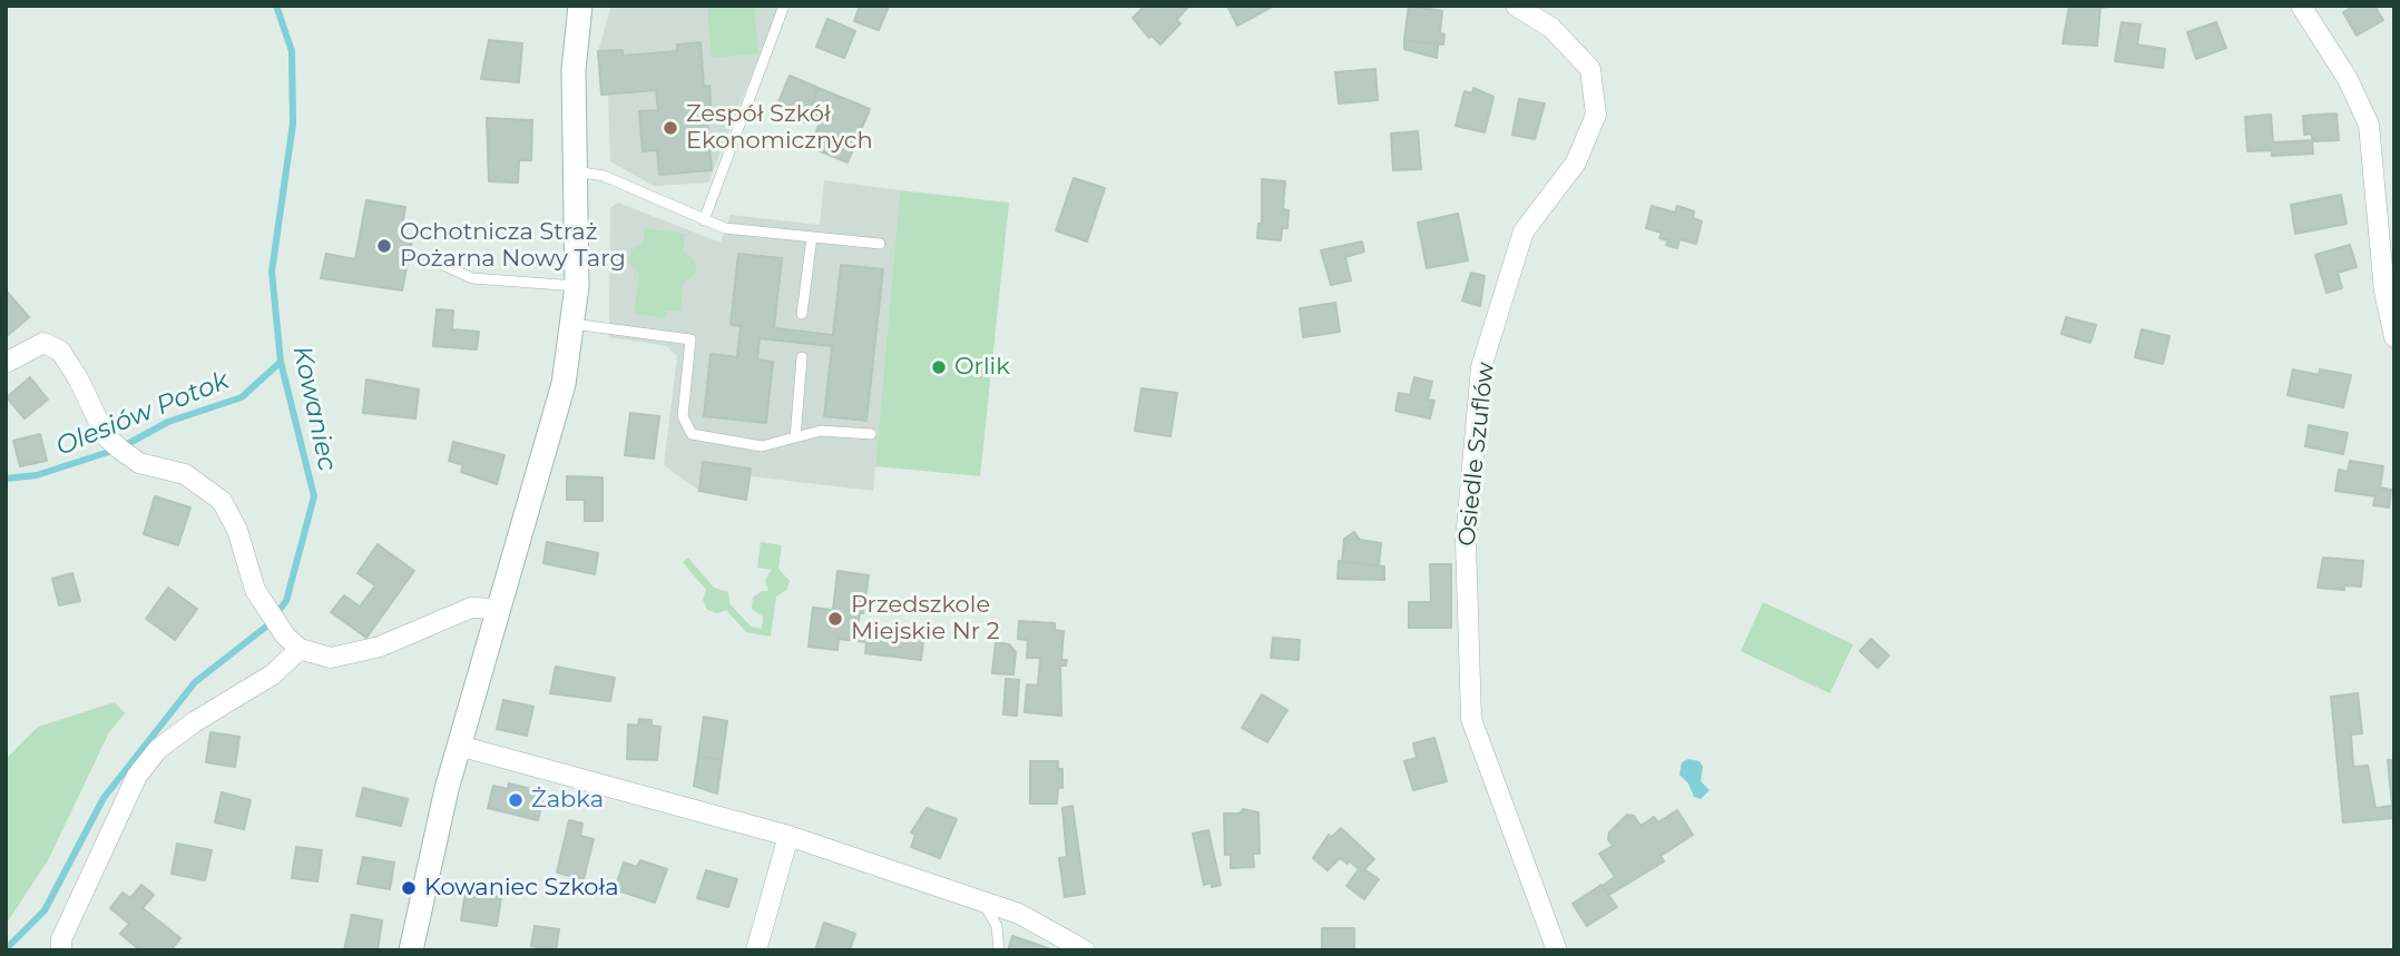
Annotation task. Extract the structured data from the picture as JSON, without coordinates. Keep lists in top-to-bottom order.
{
  "streets": {
    "street": ["Osiedle Szuflów"]
  },
  "water": ["Kowaniec", "Olesiów Potok"],
  "places": [
    "Zespół Szkół Ekonomicznych",
    "Ochotnicza Straż Pożarna Nowy Targ",
    "Orlik",
    "Przedszkole Miejskie Nr 2",
    "Żabka",
    "Kowaniec Szkoła"
  ]
}
